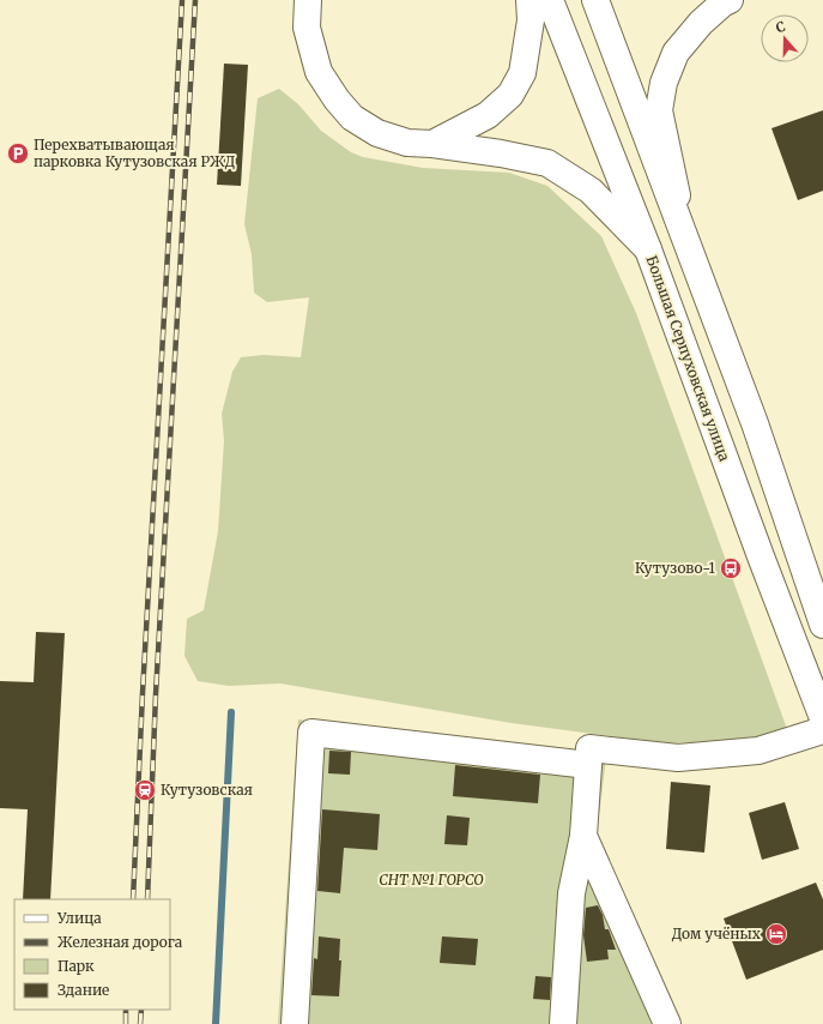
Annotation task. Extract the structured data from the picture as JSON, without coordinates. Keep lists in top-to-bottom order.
{
  "streets": {
    "main road": ["Большая Серпуховская улица"]
  },
  "parks": ["СНТ №1 ГОРСО"],
  "places": {
    "parking": ["Перехватывающая парковка Кутузовская РЖД"],
    "bus stop": ["Кутузово-1"],
    "station": ["Кутузовская"],
    "hotel": ["Дом учёных"]
  },
  "legend": [
    "Улица",
    "Железная дорога",
    "Парк",
    "Здание"
  ],
  "north": "top"
}
